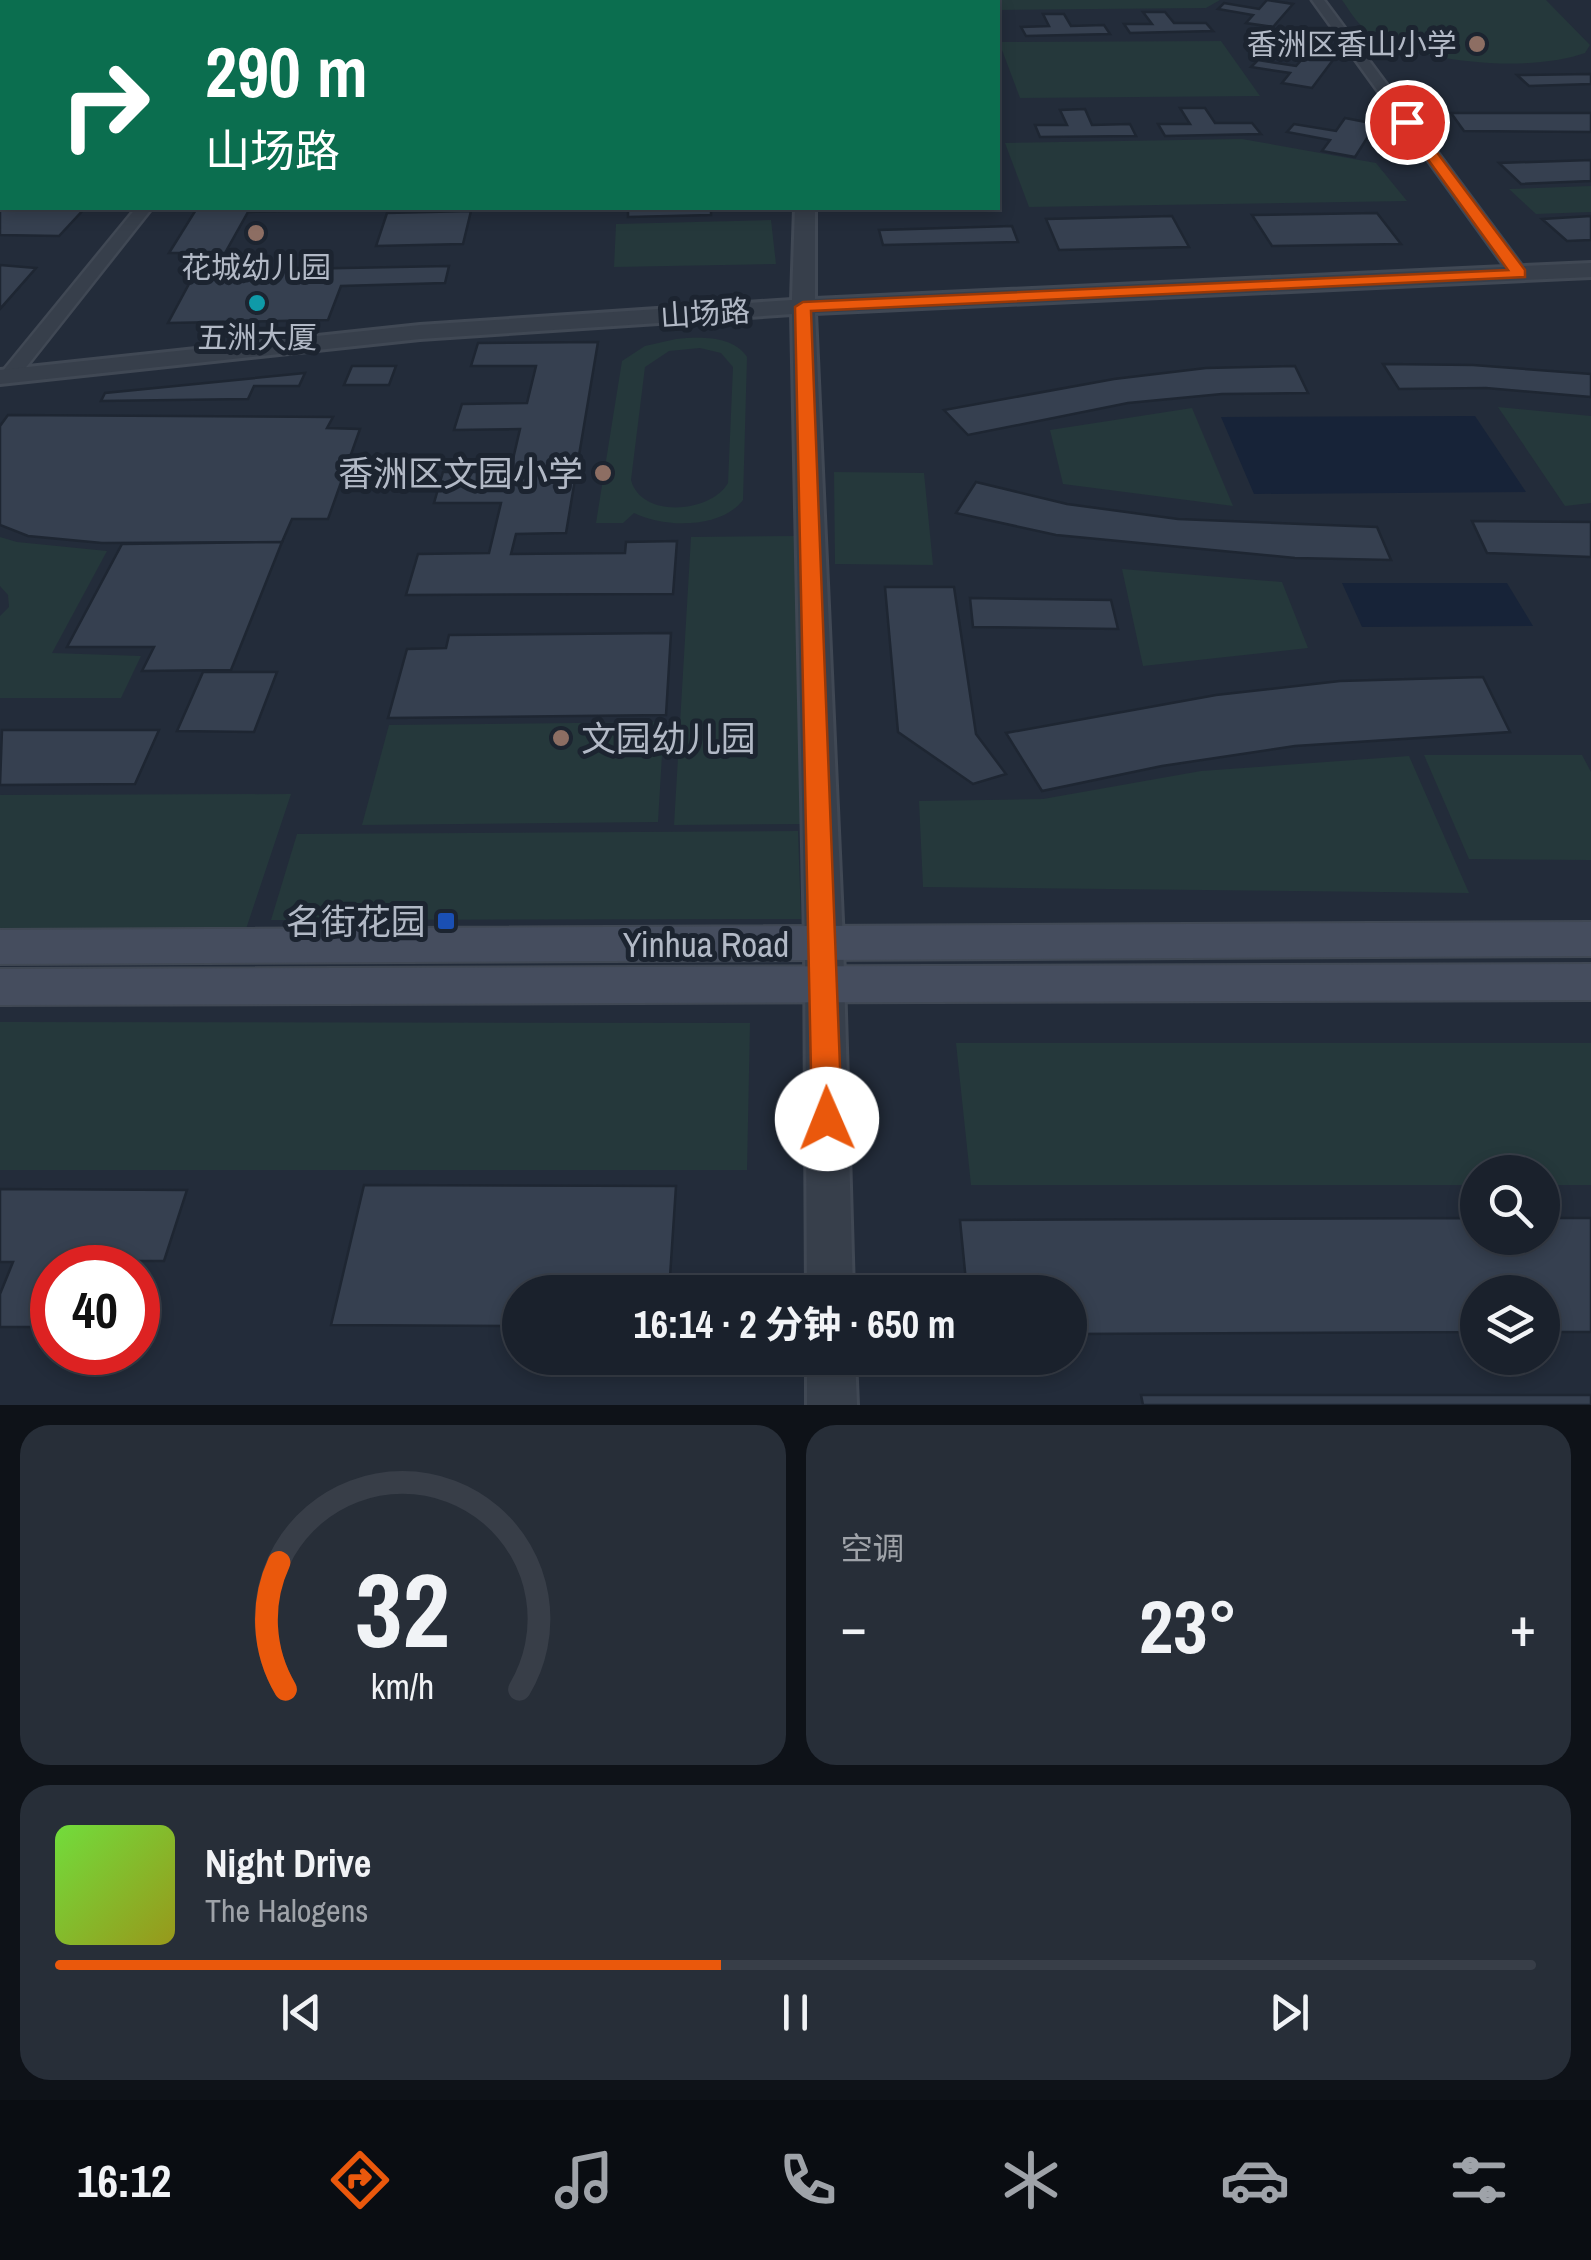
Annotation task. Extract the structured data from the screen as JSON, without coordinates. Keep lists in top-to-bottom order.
{
  "streets": {
    "main road": ["Yinhua Road"],
    "street": ["山场路"]
  },
  "places": {
    "other": [
      "香洲区香山小学",
      "花城幼儿园",
      "五洲大厦",
      "香洲区文园小学",
      "文园幼儿园"
    ],
    "transit": ["名街花园"]
  },
  "page": {
    "turn": ["290 m", "山场路"],
    "limit": "40",
    "trip": "16:14 · 2 分钟 · 650 m",
    "tile": "空调",
    "heat": ["−", "23°", "+"],
    "song": ["Night Drive", "The Halogens"],
    "tabs": "16:12",
    "gauge": ["32", "km/h"]
  }
}
